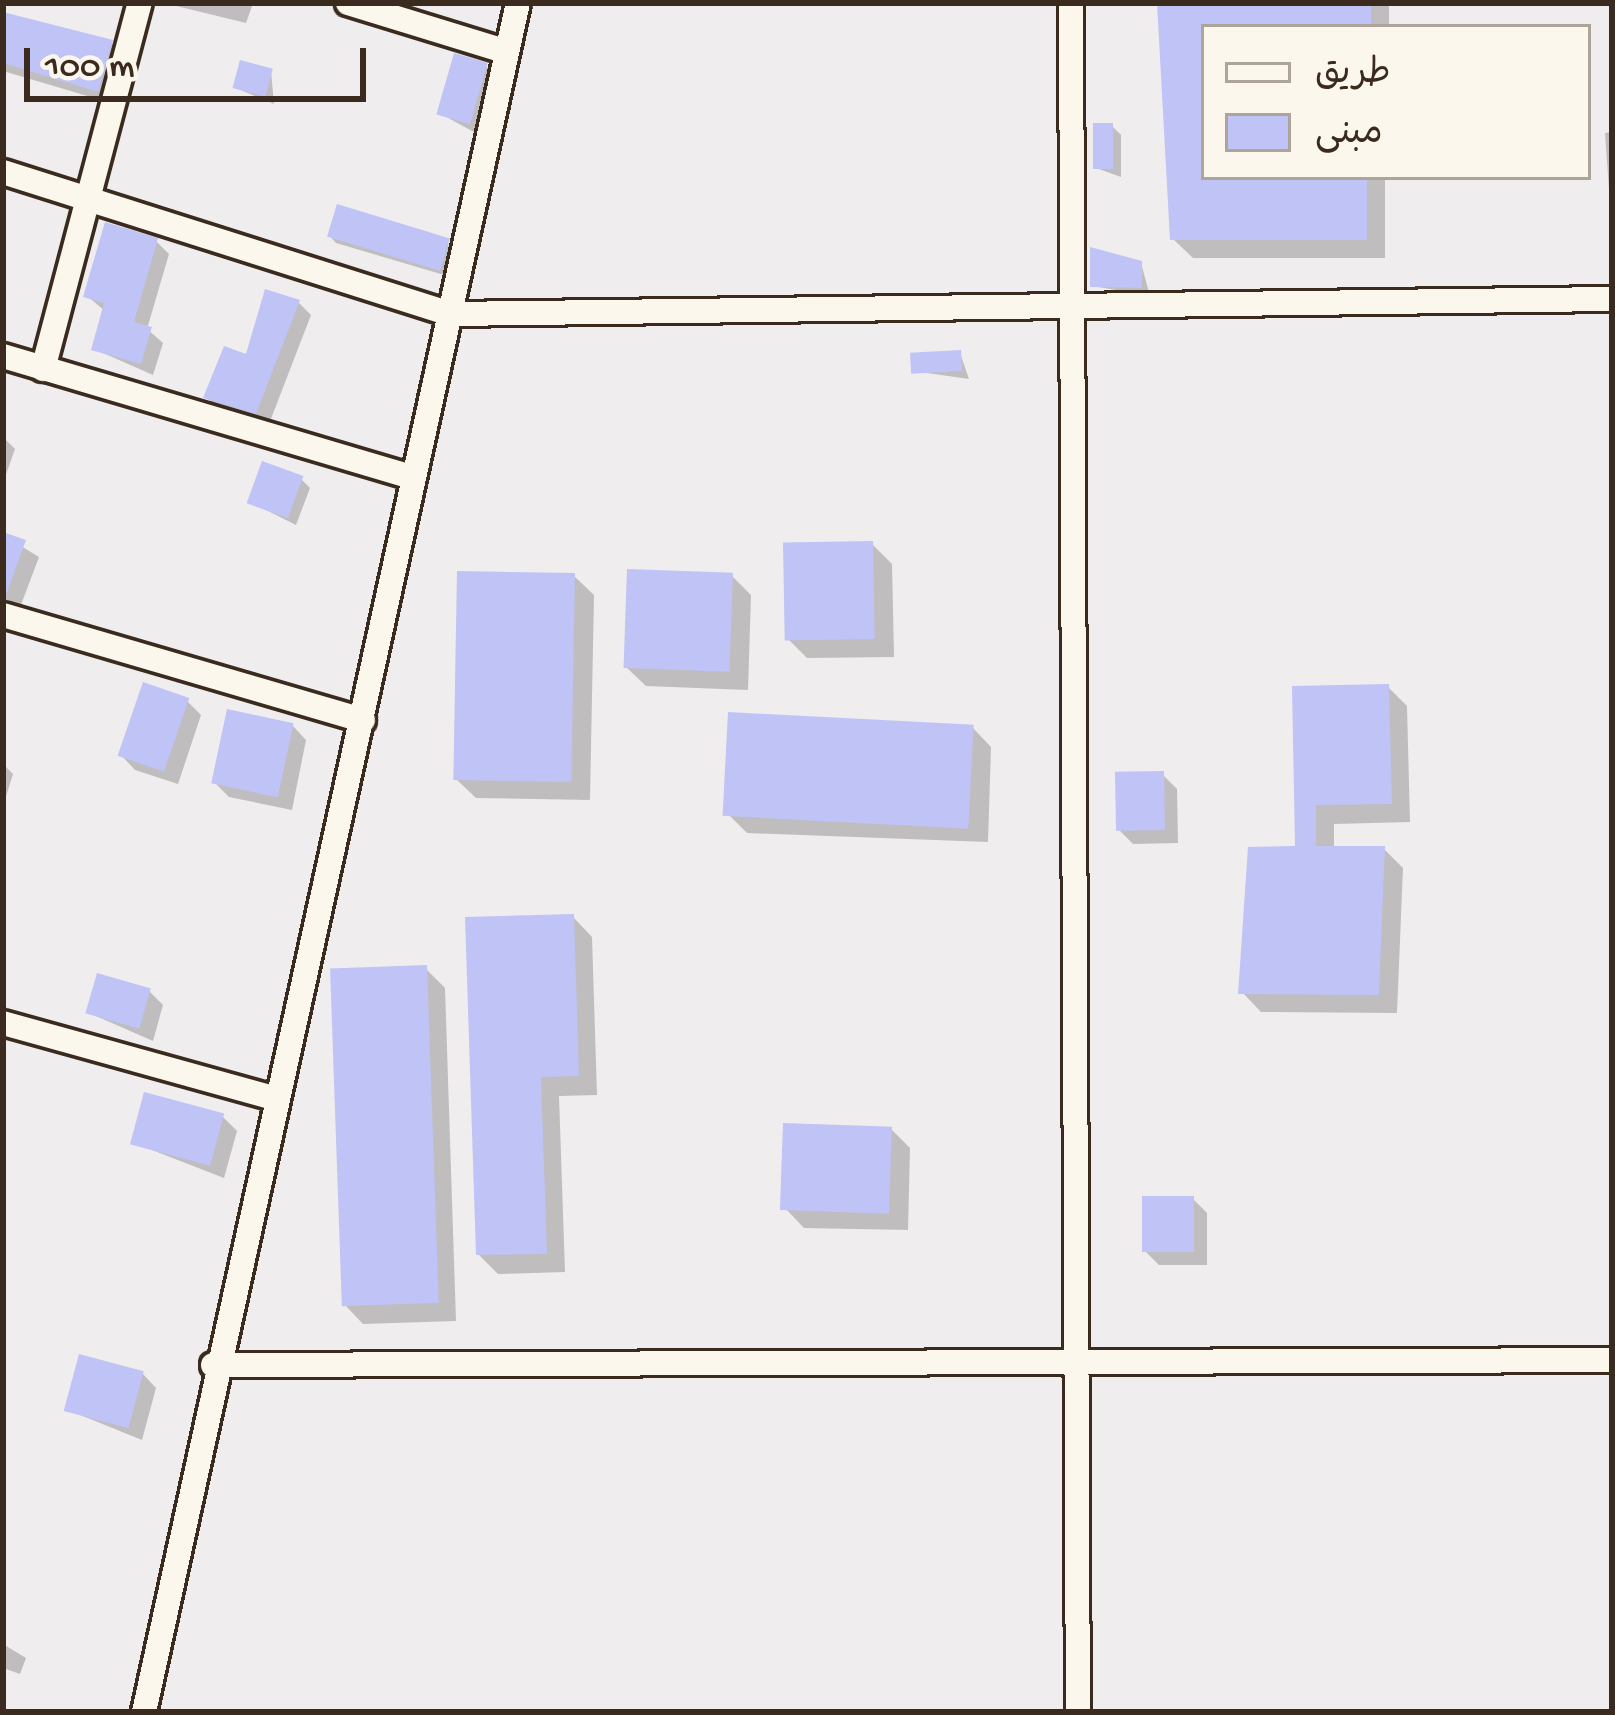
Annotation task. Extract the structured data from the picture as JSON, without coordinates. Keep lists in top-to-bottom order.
{
  "legend": ["طريق", "مبنى"],
  "scale_bar": "100 m"
}
